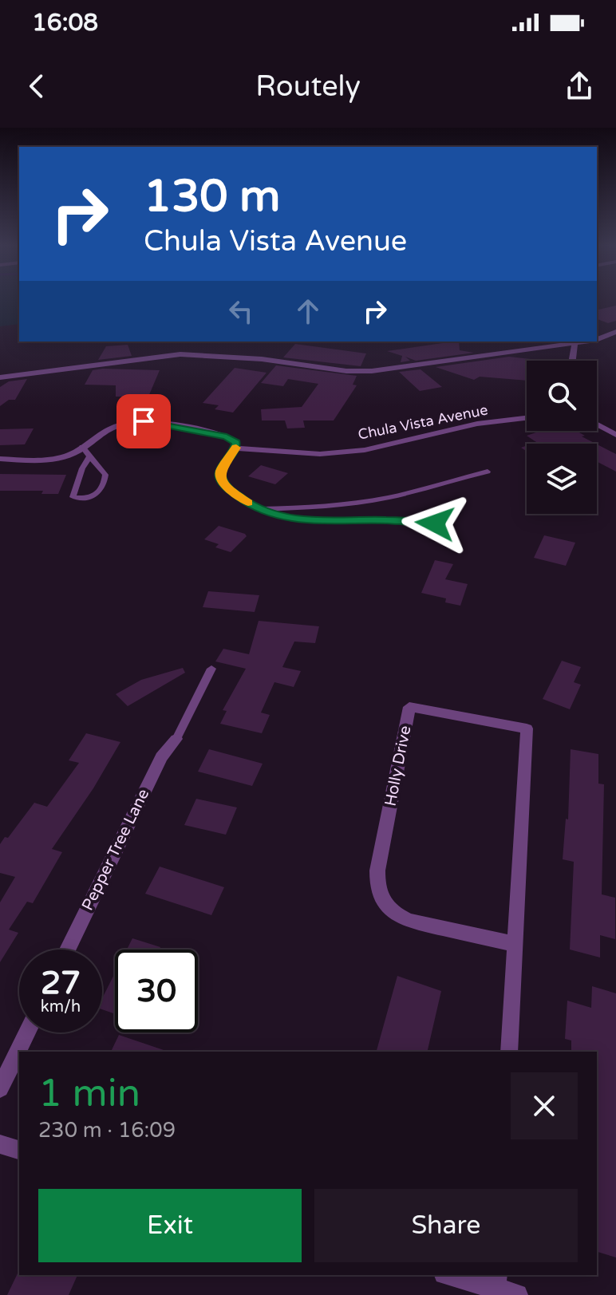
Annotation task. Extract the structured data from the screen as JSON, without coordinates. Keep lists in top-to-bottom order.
{
  "streets": {
    "street": ["Chula Vista Avenue", "Holly Drive", "Pepper Tree Lane"]
  },
  "page": {
    "status": "16:08",
    "header": "Routely",
    "turn": ["130 m", "Chula Vista Avenue"],
    "speed": "27 km/h",
    "limit": "30",
    "heading": ["1 min", "230 m · 16:09"],
    "buttons": ["Exit", "Share"]
  }
}
